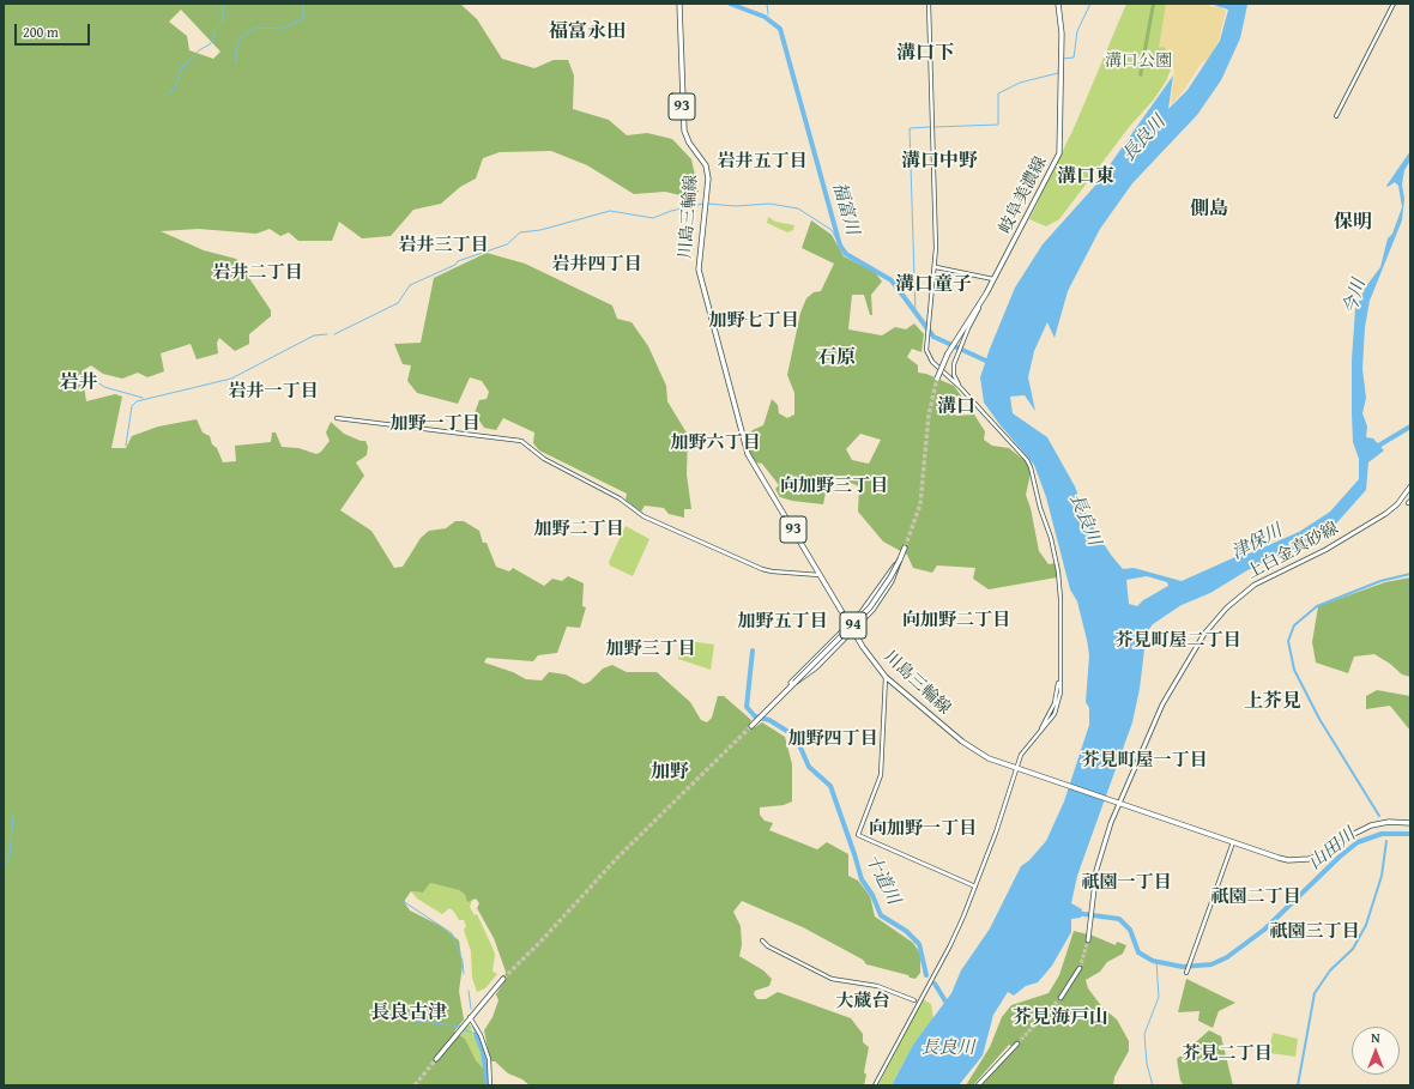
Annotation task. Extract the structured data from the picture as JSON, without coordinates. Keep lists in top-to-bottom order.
{
  "streets": {
    "main road": [
      "93",
      "岐阜美濃線",
      "川島三輪線",
      "上白金真砂線",
      "94"
    ]
  },
  "crossings": [
    ["川島三輪線", "上白金真砂線"],
    ["川島三輪線", "94"]
  ],
  "districts": [
    "福富永田",
    "溝口下",
    "岩井五丁目",
    "溝口中野",
    "溝口東",
    "側島",
    "保明",
    "岩井三丁目",
    "岩井四丁目",
    "岩井二丁目",
    "溝口童子",
    "加野七丁目",
    "石原",
    "岩井",
    "岩井一丁目",
    "溝口",
    "加野一丁目",
    "加野六丁目",
    "向加野三丁目",
    "加野二丁目",
    "向加野二丁目",
    "加野五丁目",
    "芥見町屋二丁目",
    "加野三丁目",
    "上芥見",
    "加野四丁目",
    "芥見町屋一丁目",
    "加野",
    "向加野一丁目",
    "祇園一丁目",
    "祇園二丁目",
    "祇園三丁目",
    "大蔵台",
    "長良古津",
    "芥見海戸山",
    "芥見二丁目"
  ],
  "water": [
    "長良川",
    "福富川",
    "今川",
    "津保川",
    "山田川",
    "十道川"
  ],
  "parks": ["溝口公園"],
  "scale_bar": "200 m",
  "north": "top"
}
